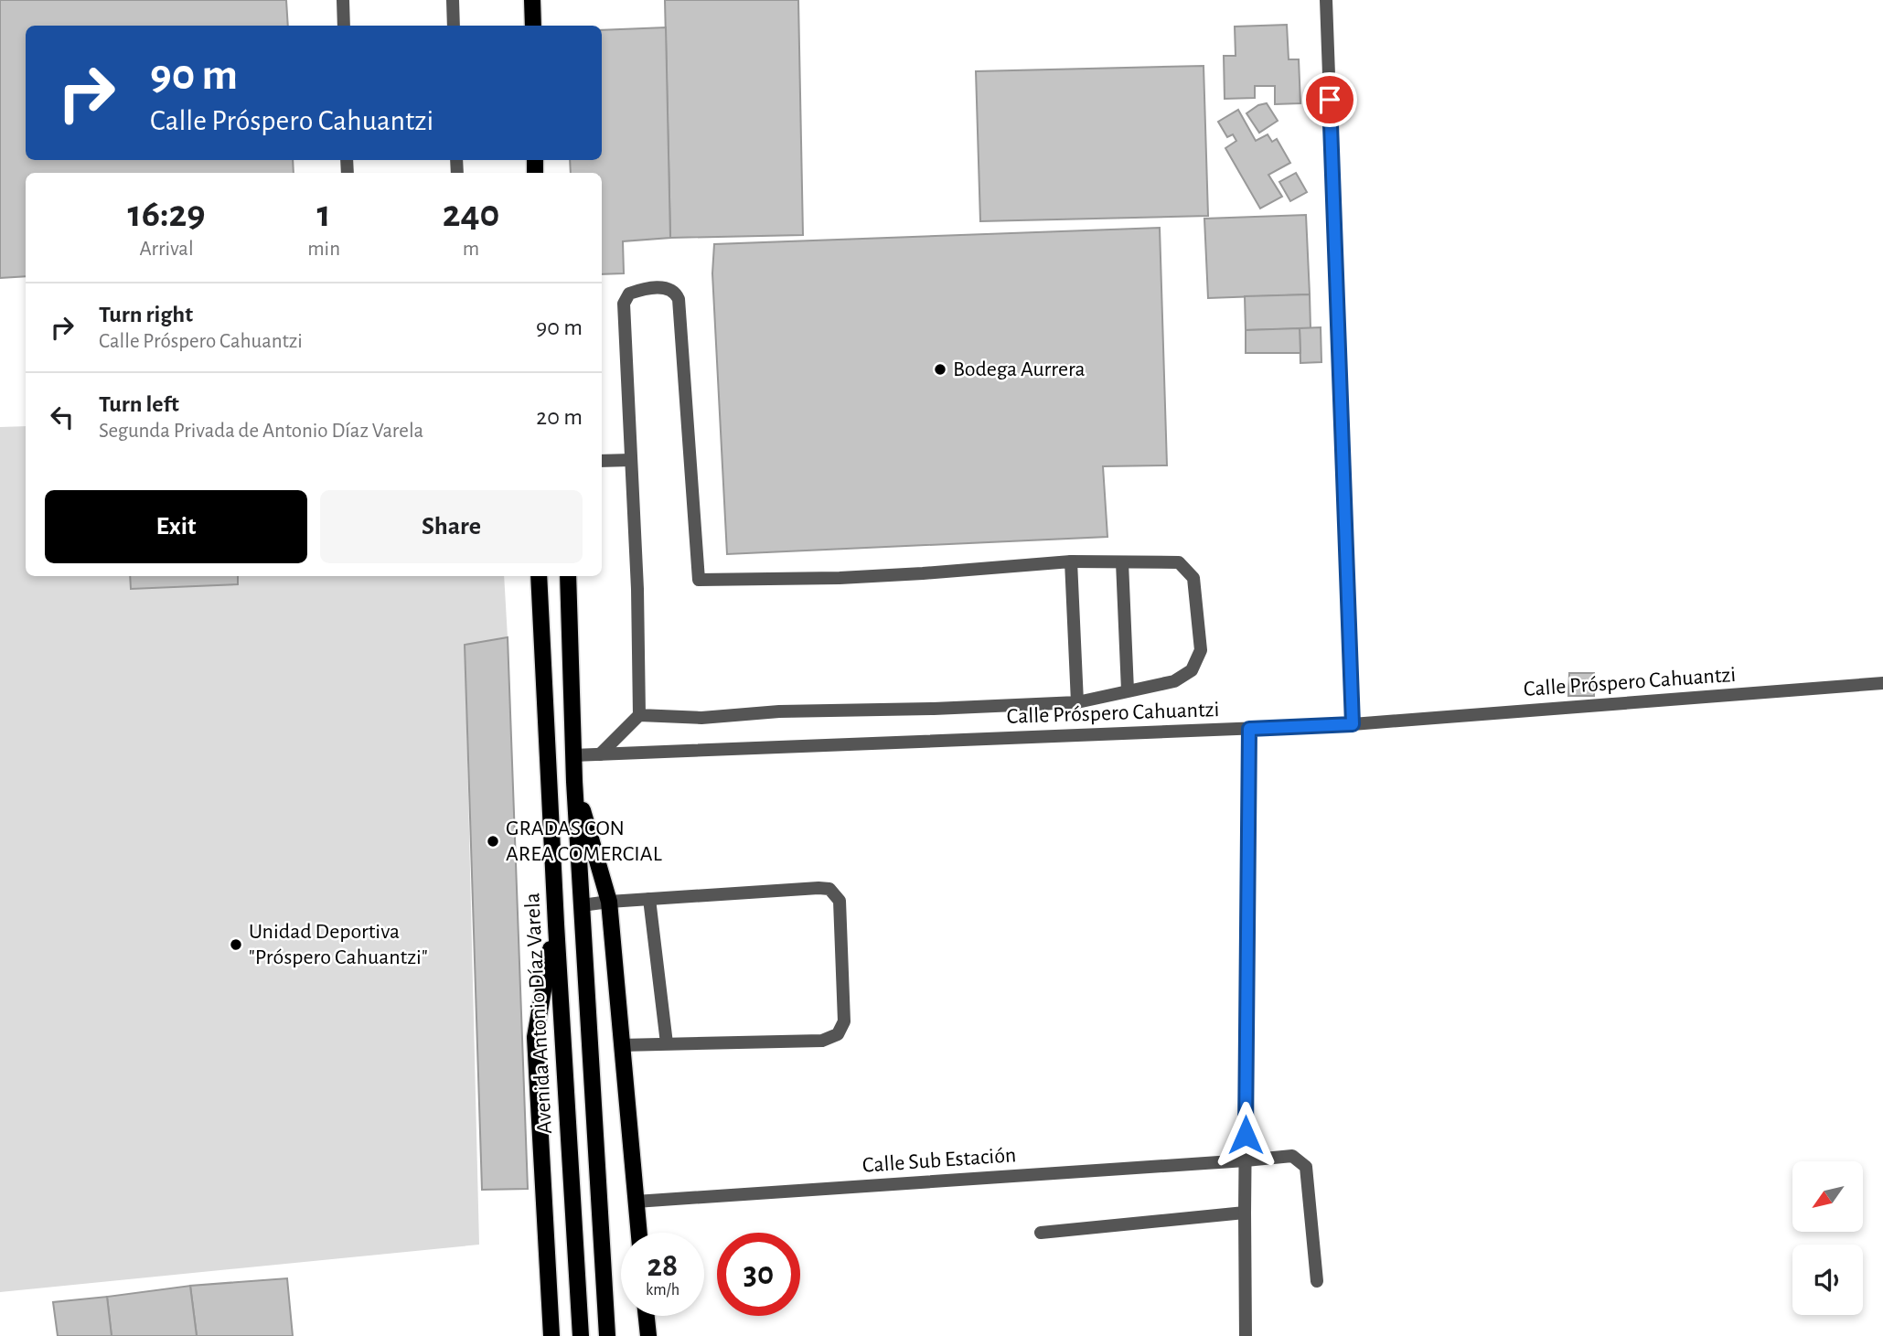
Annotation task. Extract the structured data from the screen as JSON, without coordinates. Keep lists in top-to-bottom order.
{
  "streets": {
    "main road": ["Avenida Antonio Díaz Varela"],
    "street": ["Calle Próspero Cahuantzi", "Calle Sub Estación"]
  },
  "places": ["Bodega Aurrera", "GRADAS CON AREA COMERCIAL", "Unidad Deportiva \"Próspero Cahuantzi\""],
  "north": "bottom left",
  "page": {
    "turn": ["90 m", "Calle Próspero Cahuantzi"],
    "eta": [
      "16:29",
      "Arrival",
      "1",
      "min",
      "240",
      "m"
    ],
    "list": [
      {
        "name": "Turn right",
        "note": "Calle Próspero Cahuantzi",
        "value": "90 m"
      },
      {
        "name": "Turn left",
        "note": "Segunda Privada de Antonio Díaz Varela",
        "value": "20 m"
      }
    ],
    "buttons": ["Exit", "Share"],
    "speed": "28 km/h",
    "limit": "30"
  }
}
